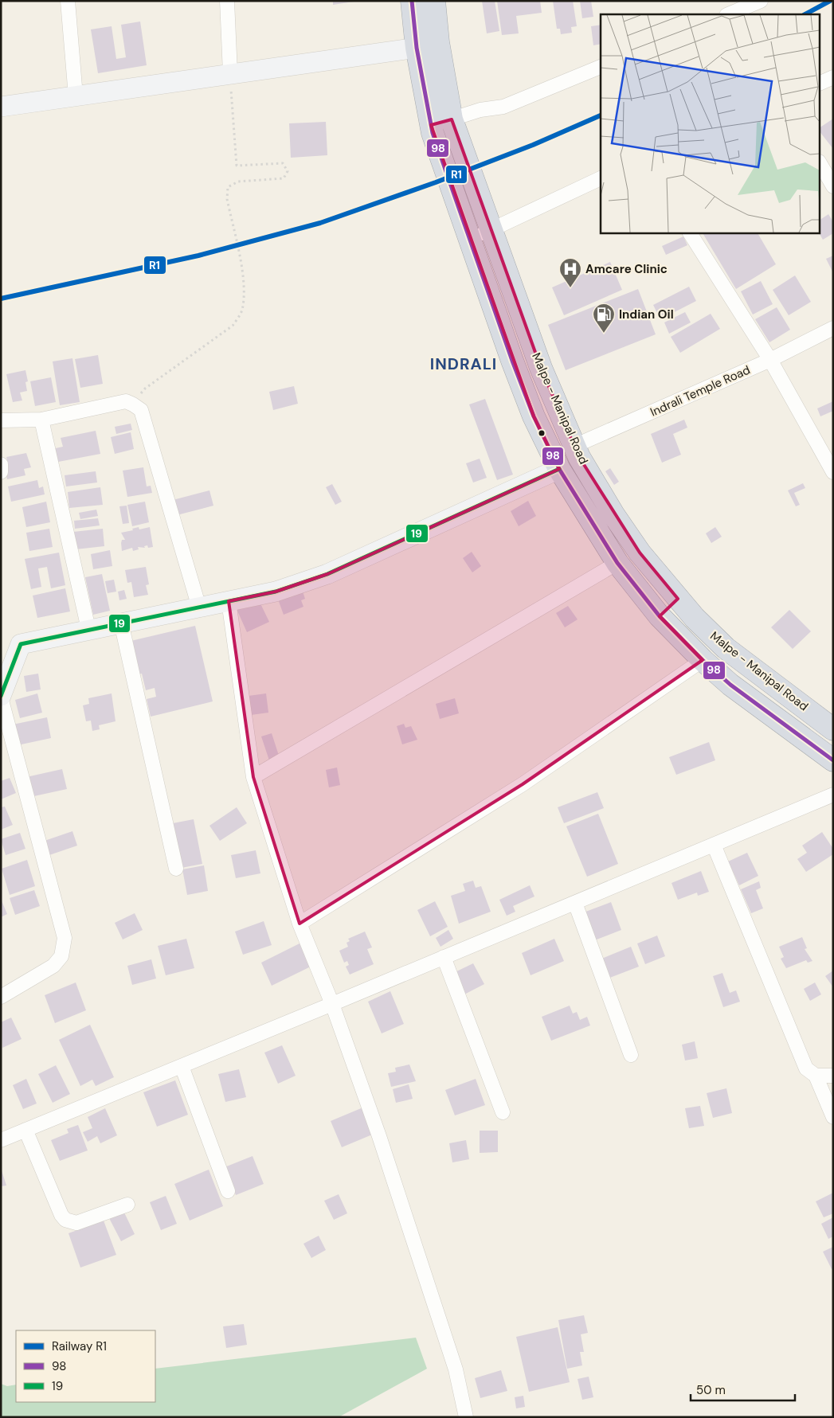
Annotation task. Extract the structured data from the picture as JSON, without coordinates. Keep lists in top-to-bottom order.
{
  "streets": {
    "highway": ["Malpe - Manipal Road"],
    "street": ["Indrali Temple Road"]
  },
  "crossings": [
    ["Indrali Temple Road", "Malpe - Manipal Road"]
  ],
  "districts": ["INDRALI"],
  "places": {
    "hospital": ["Amcare Clinic"],
    "fuel station": ["Indian Oil"]
  },
  "lines": ["rail line R1", "transit line 98", "transit line 19"],
  "legend": ["Railway R1", "98", "19"],
  "scale_bar": "50 m"
}
